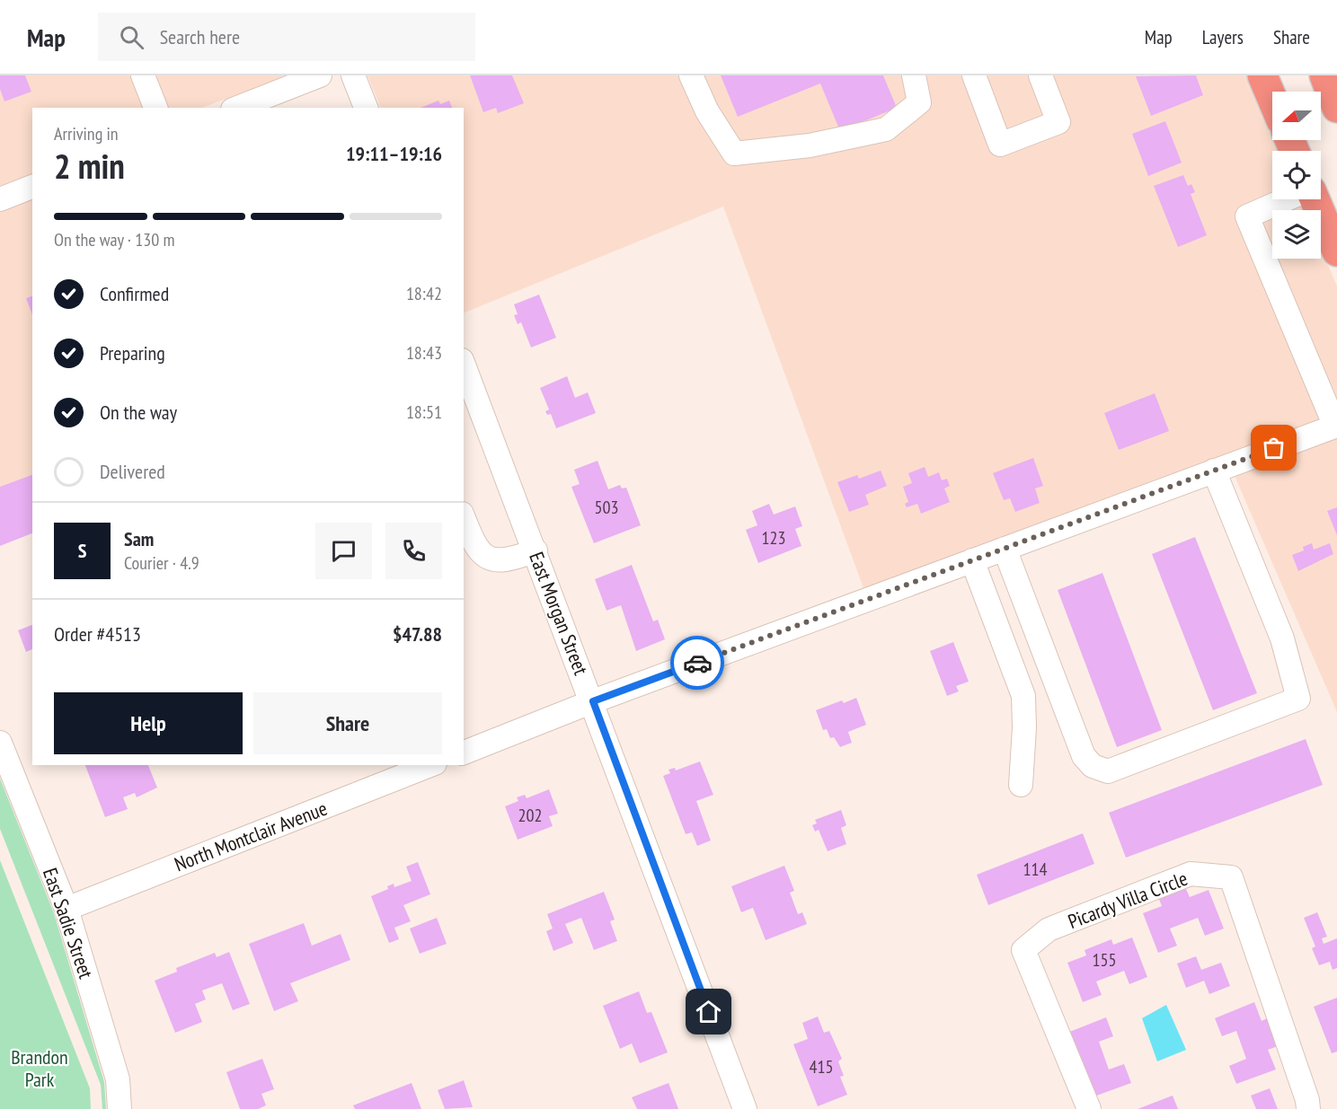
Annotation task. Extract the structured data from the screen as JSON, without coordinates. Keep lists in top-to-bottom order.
{
  "streets": {
    "street": [
      "East Morgan Street",
      "North Montclair Avenue",
      "Picardy Villa Circle",
      "East Sadie Street"
    ]
  },
  "crossings": [
    ["North Montclair Avenue", "East Sadie Street"]
  ],
  "parks": ["Brandon Park"],
  "house_numbers": [
    "503",
    "123",
    "202",
    "114",
    "155",
    "415"
  ],
  "north": "left",
  "page": {
    "header": "Map",
    "search": "Search here",
    "nav": ["Map", "Layers", "Share"],
    "heading": ["2 min", "Arriving in", "19:11–19:16"],
    "panel": [
      "Sam",
      "Courier · 4.9",
      "Order #4513",
      "$47.88"
    ],
    "bar": "On the way · 130 m",
    "list": [
      ["Confirmed", "18:42"],
      ["Preparing", "18:43"],
      ["On the way", "18:51"],
      "Delivered"
    ],
    "round": "S",
    "buttons": ["Help", "Share"]
  }
}
